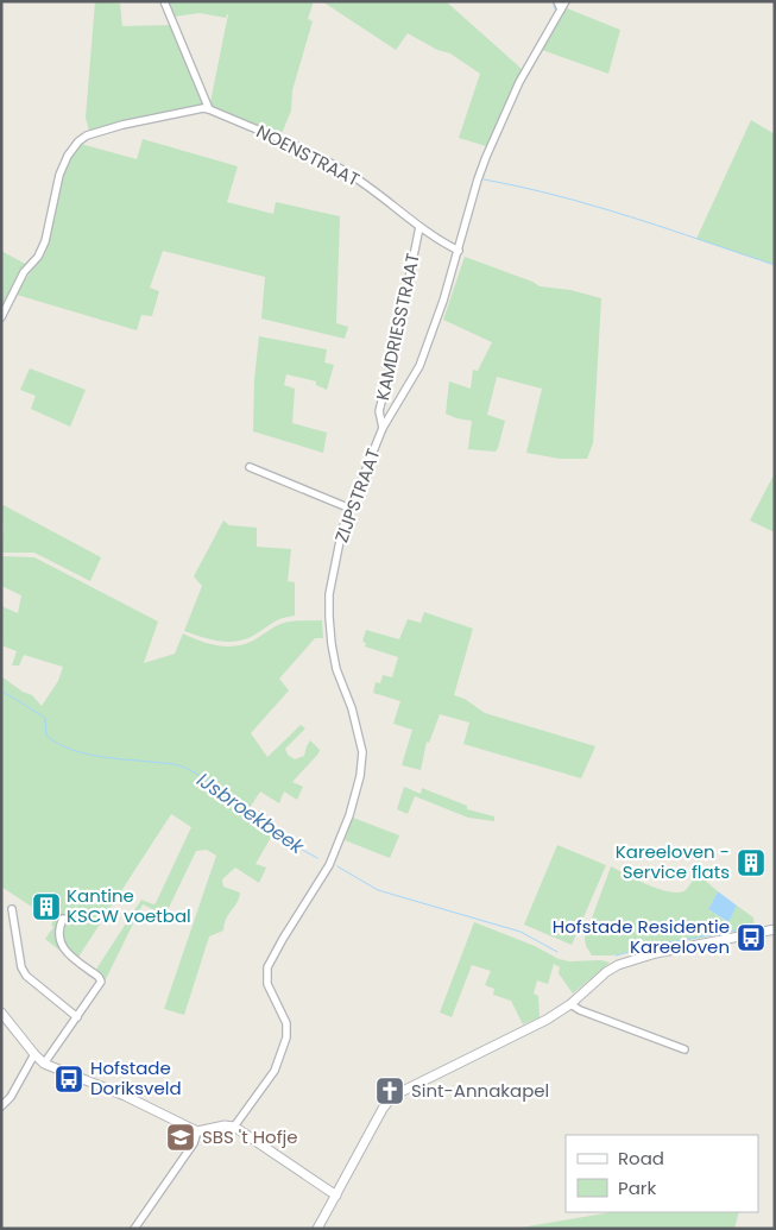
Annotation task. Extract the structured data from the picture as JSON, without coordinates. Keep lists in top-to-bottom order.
{
  "streets": {
    "street": ["NOENSTRAAT", "KAMDRIESSTRAAT", "ZIJPSTRAAT"]
  },
  "crossings": [
    ["NOENSTRAAT", "KAMDRIESSTRAAT"],
    ["NOENSTRAAT", "ZIJPSTRAAT"],
    ["KAMDRIESSTRAAT", "ZIJPSTRAAT"]
  ],
  "water": ["IJsbroekbeek"],
  "places": {
    "building": ["Kareeloven - Service flats", "Kantine KSCW voetbal"],
    "bus stop": ["Hofstade Residentie Kareeloven", "Hofstade Doriksveld"],
    "church": ["Sint-Annakapel"],
    "school or university": ["SBS 't Hofje"]
  },
  "legend": ["Road", "Park"]
}
